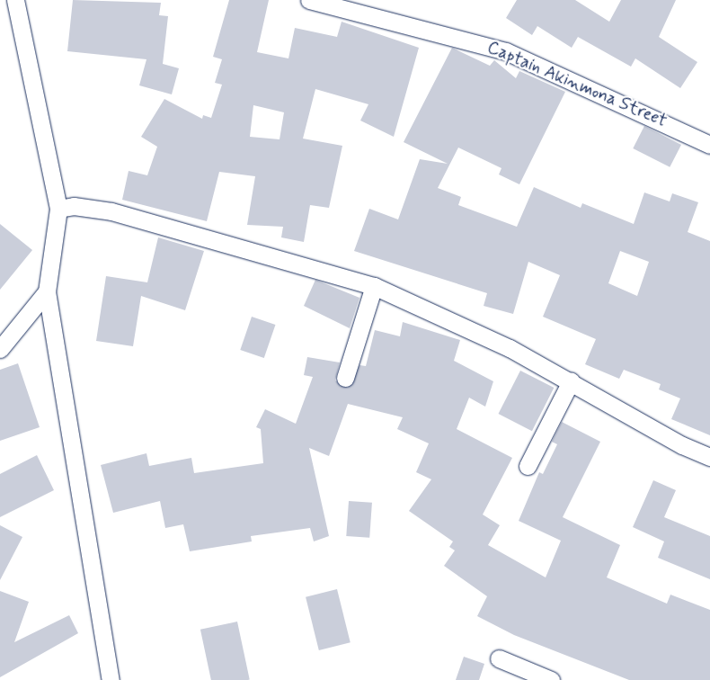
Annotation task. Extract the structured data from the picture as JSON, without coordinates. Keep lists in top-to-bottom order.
{
  "streets": {
    "street": ["Captain Akinmona Street"]
  }
}
